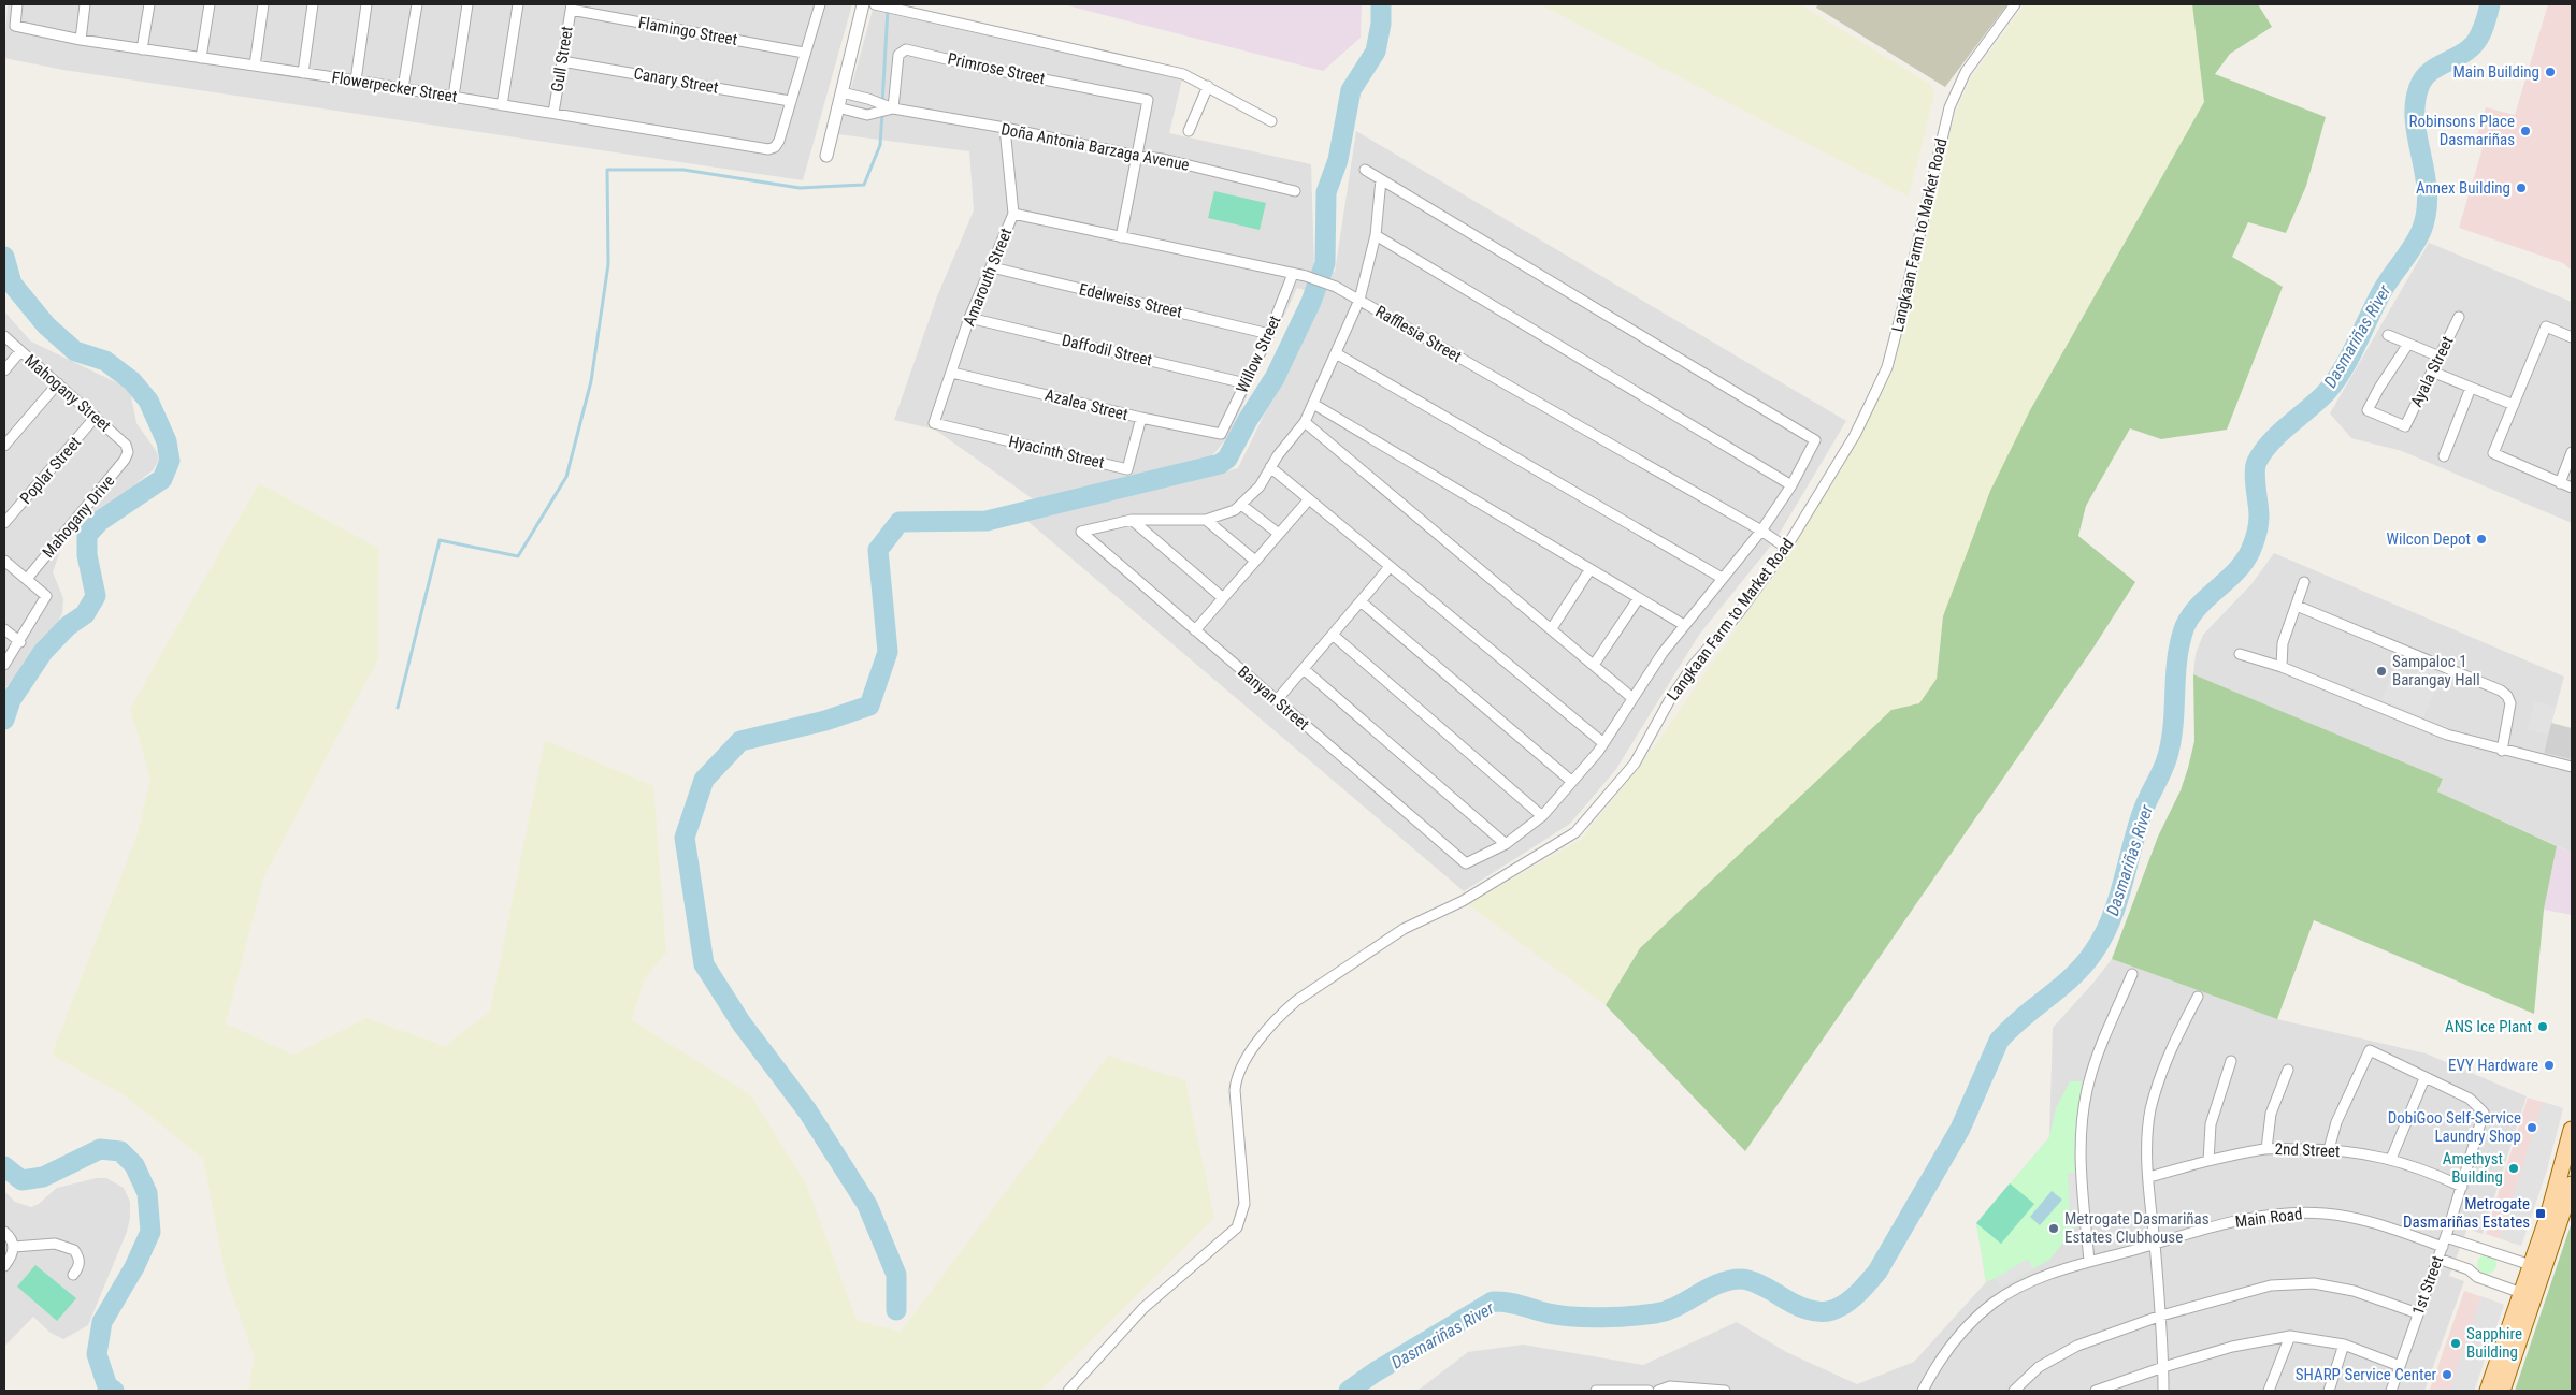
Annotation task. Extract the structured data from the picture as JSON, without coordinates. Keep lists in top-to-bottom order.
{
  "streets": {
    "street": [
      "Flamingo Street",
      "Gull Street",
      "Primrose Street",
      "Canary Street",
      "Flowerpecker Street",
      "Doña Antonia Barzaga Avenue",
      "Langkaan Farm to Market Road",
      "Amarouth Street",
      "Edelweiss Street",
      "Rafflesia Street",
      "Daffodil Street",
      "Willow Street",
      "Ayala Street",
      "Mahogany Street",
      "Azalea Street",
      "Hyacinth Street",
      "Poplar Street",
      "Mahogany Drive",
      "Banyan Street",
      "2nd Street",
      "Main Road",
      "1st Street"
    ]
  },
  "crossings": [
    ["Flamingo Street", "Gull Street"],
    ["Gull Street", "Canary Street"],
    ["Gull Street", "Flowerpecker Street"],
    ["Primrose Street", "Doña Antonia Barzaga Avenue"],
    ["Canary Street", "Flowerpecker Street"],
    ["Doña Antonia Barzaga Avenue", "Amarouth Street"],
    ["Langkaan Farm to Market Road", "Rafflesia Street"],
    ["Amarouth Street", "Edelweiss Street"],
    ["Amarouth Street", "Rafflesia Street"],
    ["Amarouth Street", "Daffodil Street"],
    ["Amarouth Street", "Azalea Street"],
    ["Amarouth Street", "Hyacinth Street"],
    ["Edelweiss Street", "Willow Street"],
    ["Rafflesia Street", "Willow Street"],
    ["Daffodil Street", "Willow Street"],
    ["Willow Street", "Azalea Street"],
    ["Mahogany Street", "Poplar Street"],
    ["Mahogany Street", "Mahogany Drive"],
    ["Azalea Street", "Hyacinth Street"],
    ["2nd Street", "1st Street"],
    ["Main Road", "1st Street"]
  ],
  "water": ["Dasmariñas River"],
  "places": {
    "other": [
      "Main Building",
      "Robinsons Place Dasmariñas",
      "Annex Building",
      "Wilcon Depot",
      "Sampaloc 1 Barangay Hall",
      "ANS Ice Plant",
      "EVY Hardware",
      "DobiGoo Self-Service Laundry Shop",
      "Amethyst Building",
      "Metrogate Dasmariñas Estates Clubhouse",
      "Sapphire Building",
      "SHARP Service Center"
    ],
    "transit": ["Metrogate Dasmariñas Estates"]
  }
}
